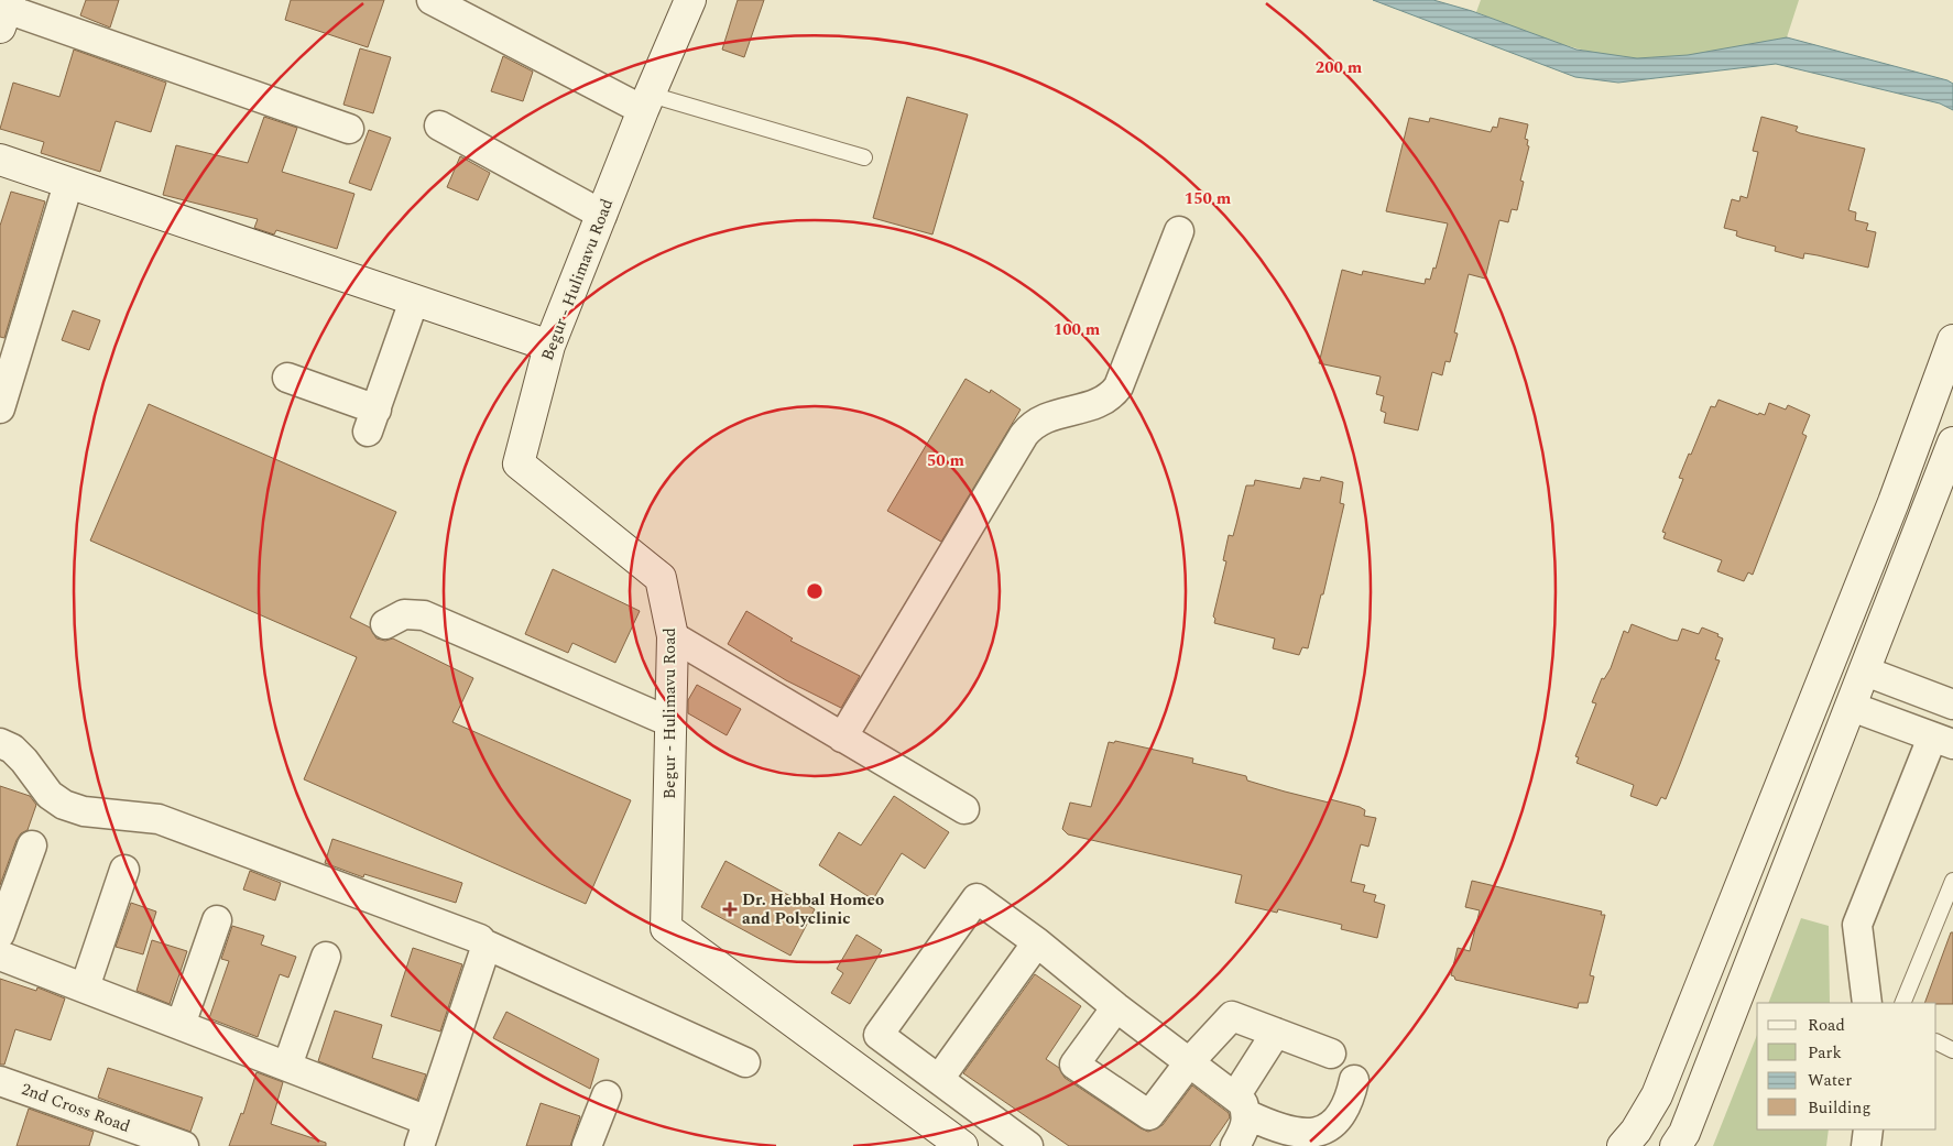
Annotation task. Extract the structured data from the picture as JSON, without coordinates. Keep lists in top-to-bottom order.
{
  "streets": {
    "street": ["Begur - Hulimavu Road", "2nd Cross Road"]
  },
  "places": {
    "health": ["Dr. Hebbal Homeo and Polyclinic"]
  },
  "legend": [
    "Road",
    "Park",
    "Water",
    "Building"
  ],
  "rings": [
    "200 m",
    "150 m",
    "100 m",
    "50 m"
  ]
}
